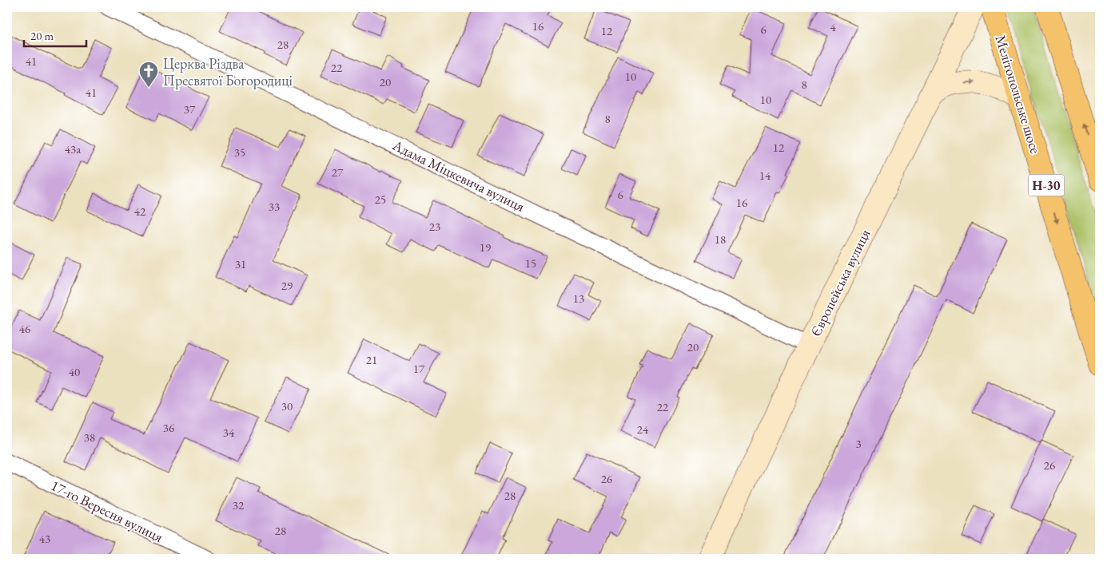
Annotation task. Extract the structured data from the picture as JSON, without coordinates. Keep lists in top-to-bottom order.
{
  "streets": {
    "main road": ["Мелітопольське шосе", "Н-30"],
    "street": ["Адама Міцкевича вулиця", "Європейська вулиця", "17-го Вересня вулиця"]
  },
  "crossings": [
    ["Адама Міцкевича вулиця", "Європейська вулиця"]
  ],
  "places": {
    "church": ["Церква Різдва Пресвятої Богородиці"]
  },
  "house_numbers": [
    "16",
    "4",
    "6",
    "12",
    "28",
    "41",
    "22",
    "10",
    "20",
    "8",
    "41",
    "10",
    "37",
    "8",
    "12",
    "43а",
    "35",
    "27",
    "14",
    "6",
    "25",
    "16",
    "33",
    "42",
    "23",
    "18",
    "19",
    "15",
    "31",
    "29",
    "13",
    "46",
    "20",
    "21",
    "17",
    "40",
    "30",
    "22",
    "36",
    "24",
    "34",
    "38",
    "3",
    "26",
    "26",
    "28",
    "32",
    "28",
    "43"
  ],
  "scale_bar": "20 m"
}
